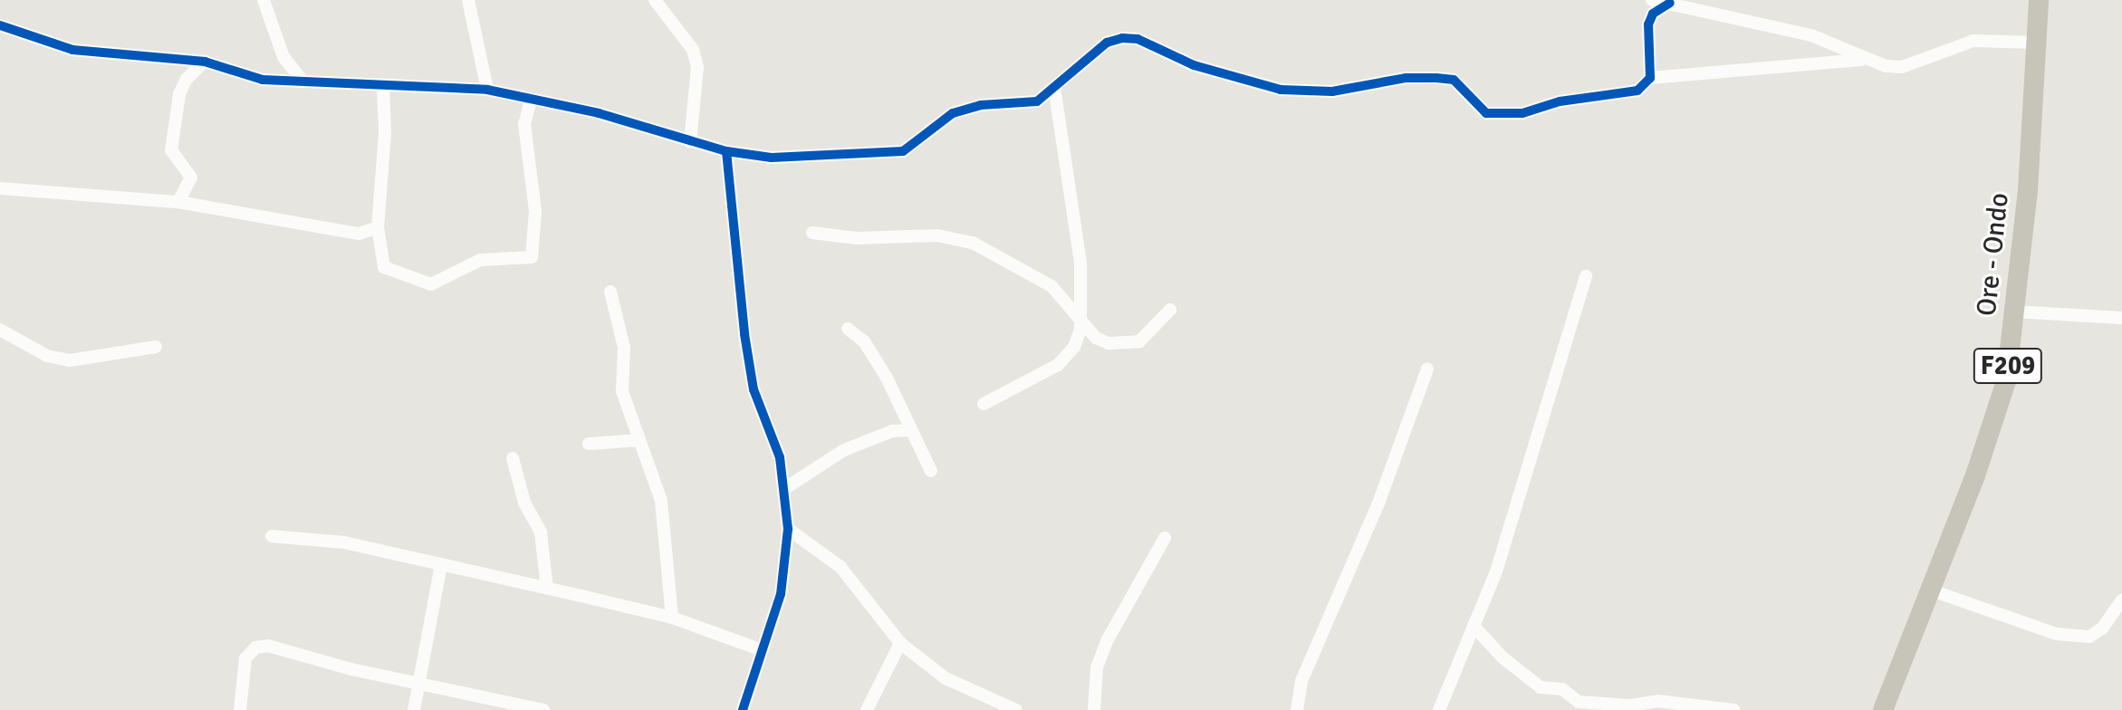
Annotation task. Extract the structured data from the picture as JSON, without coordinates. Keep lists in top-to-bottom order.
{
  "streets": {
    "main road": ["Ore - Ondo", "F209"]
  }
}
